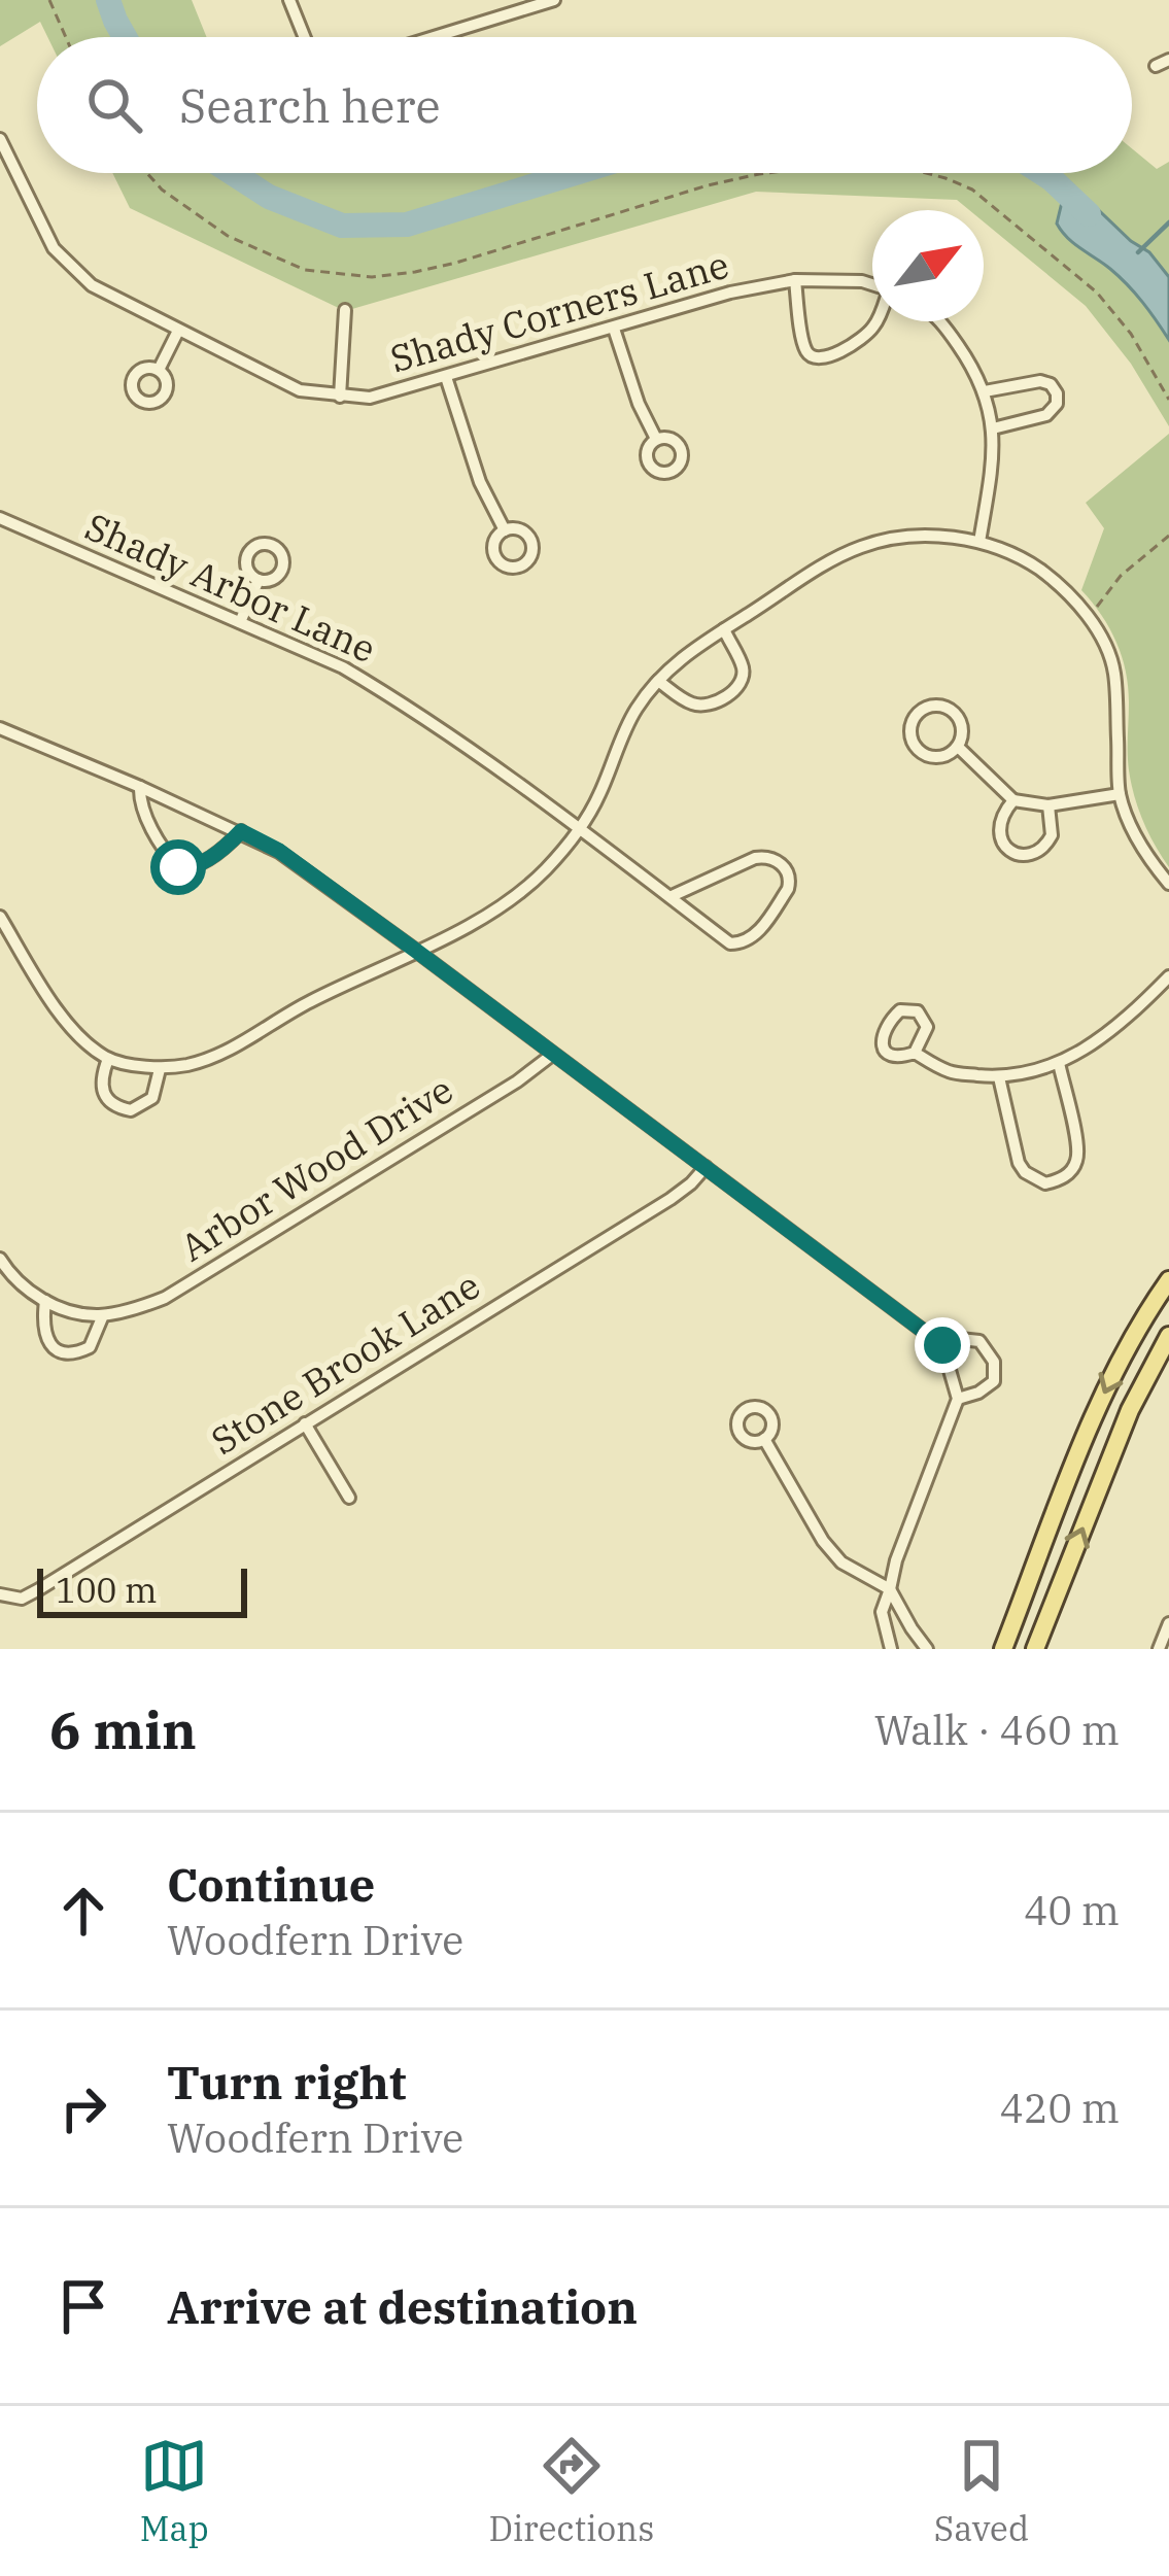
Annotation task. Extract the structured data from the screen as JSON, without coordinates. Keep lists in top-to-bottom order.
{
  "streets": {
    "street": [
      "Shady Corners Lane",
      "Shady Arbor Lane",
      "Arbor Wood Drive",
      "Stone Brook Lane"
    ]
  },
  "scale_bar": "100 m",
  "north": "top right",
  "page": {
    "search": "Search here",
    "scale": "100 m",
    "heading": ["6 min", "Walk · 460 m"],
    "list": [
      ["Continue", "Woodfern Drive", "40 m"],
      ["Turn right", "Woodfern Drive", "420 m"],
      "Arrive at destination"
    ],
    "nav": ["Map", "Directions", "Saved"]
  }
}
